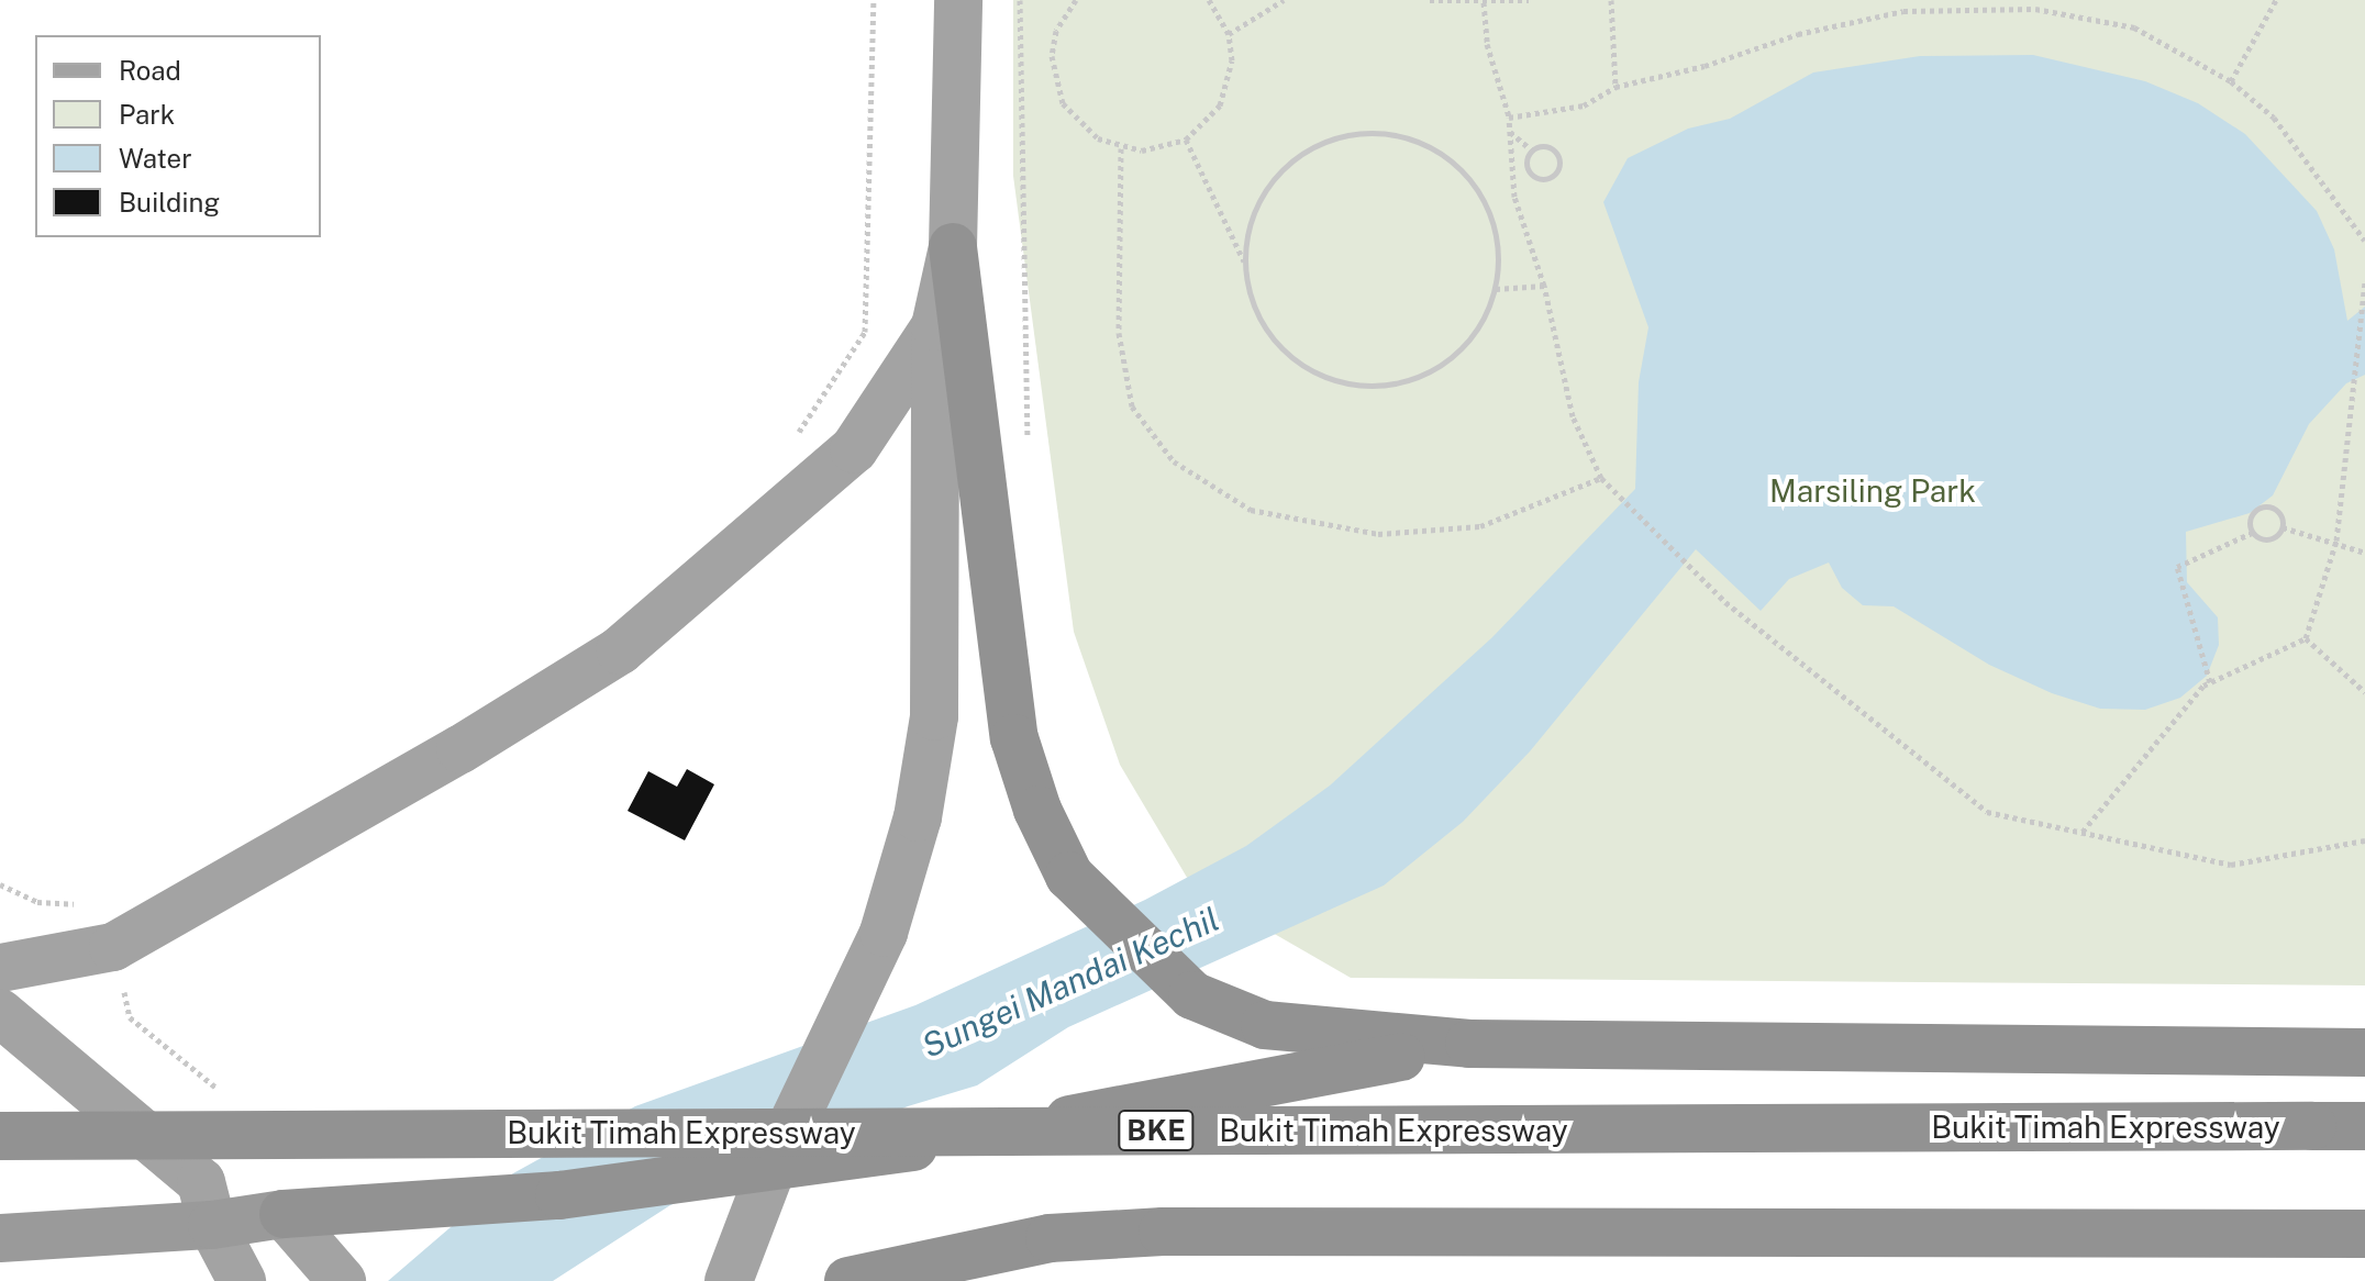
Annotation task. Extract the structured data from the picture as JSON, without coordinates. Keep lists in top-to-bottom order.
{
  "streets": {
    "highway": ["Bukit Timah Expressway", "BKE"]
  },
  "water": ["Sungei Mandai Kechil"],
  "parks": ["Marsiling Park"],
  "legend": [
    "Road",
    "Park",
    "Water",
    "Building"
  ]
}
